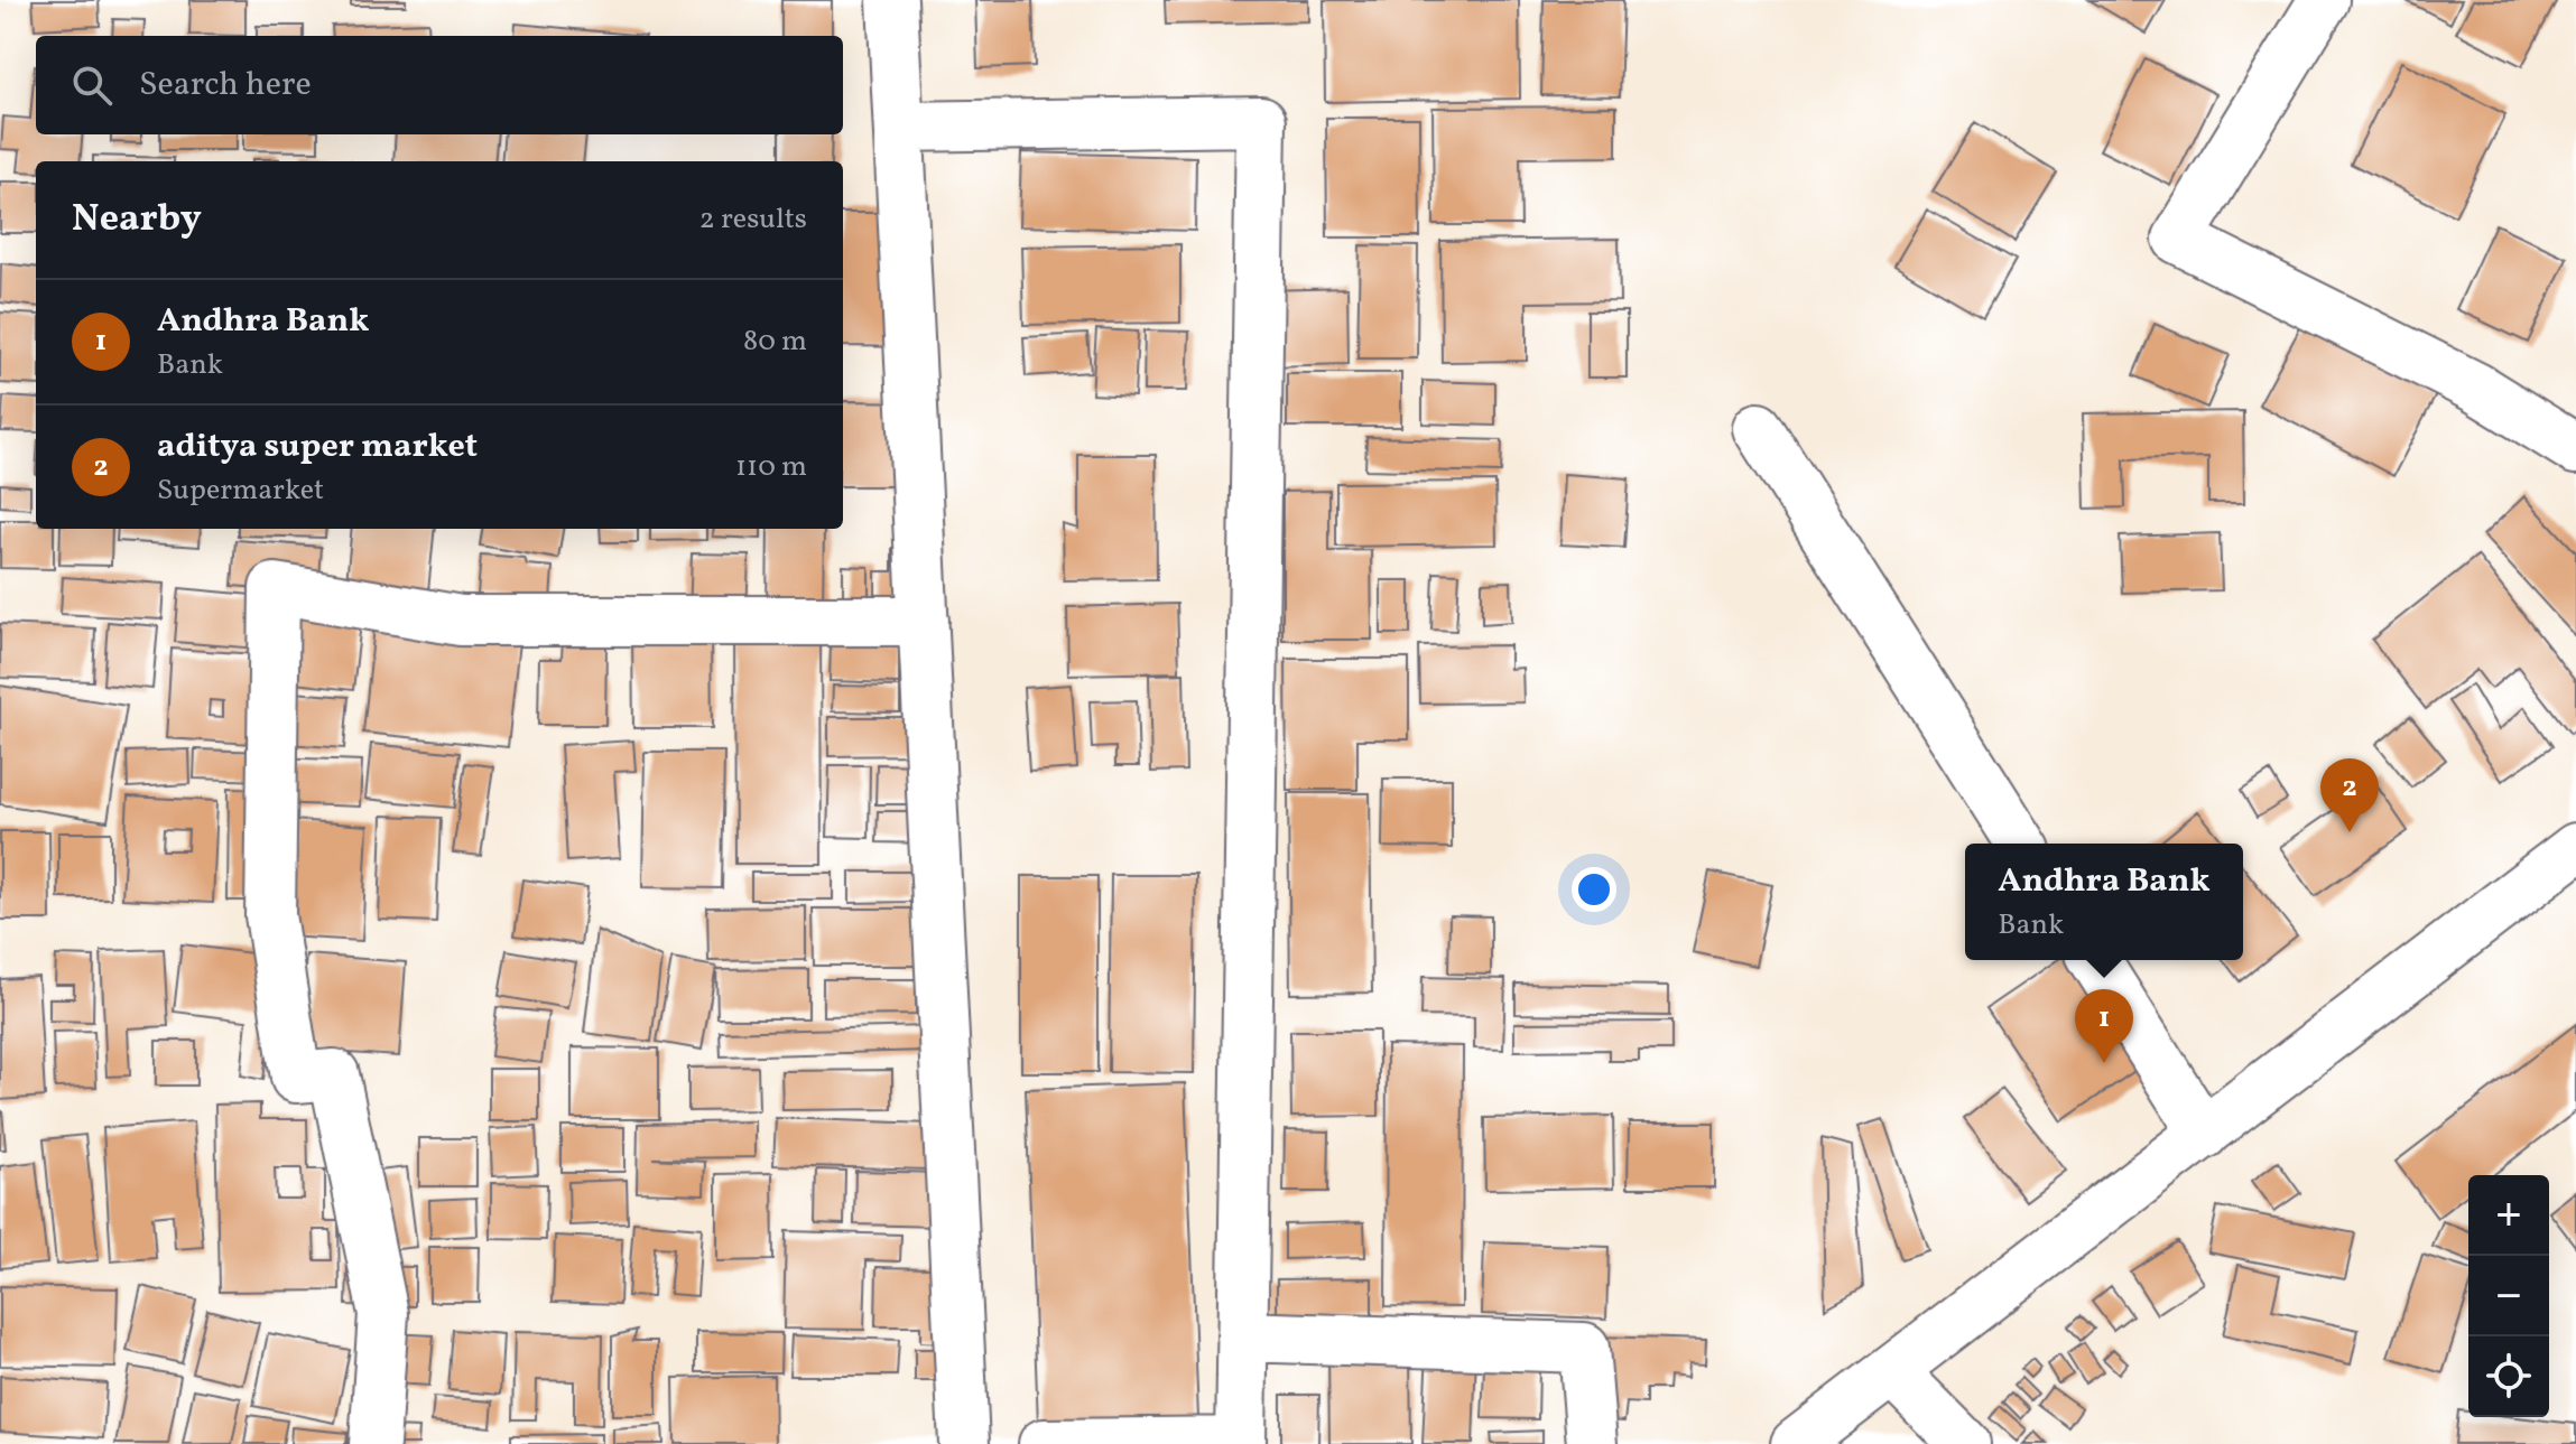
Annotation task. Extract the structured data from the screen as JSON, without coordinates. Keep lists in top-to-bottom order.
{
  "page": {
    "search": "Search here",
    "heading": ["Nearby", "2 results"],
    "list": [
      {
        "mark": "1",
        "name": "Andhra Bank",
        "note": "Bank",
        "value": "80 m"
      },
      {
        "mark": "2",
        "name": "aditya super market",
        "note": "Supermarket",
        "value": "110 m"
      }
    ],
    "pins": ["2", "1"],
    "popup": ["Andhra Bank", "Bank"],
    "map_buttons": ["+", "−"]
  }
}
